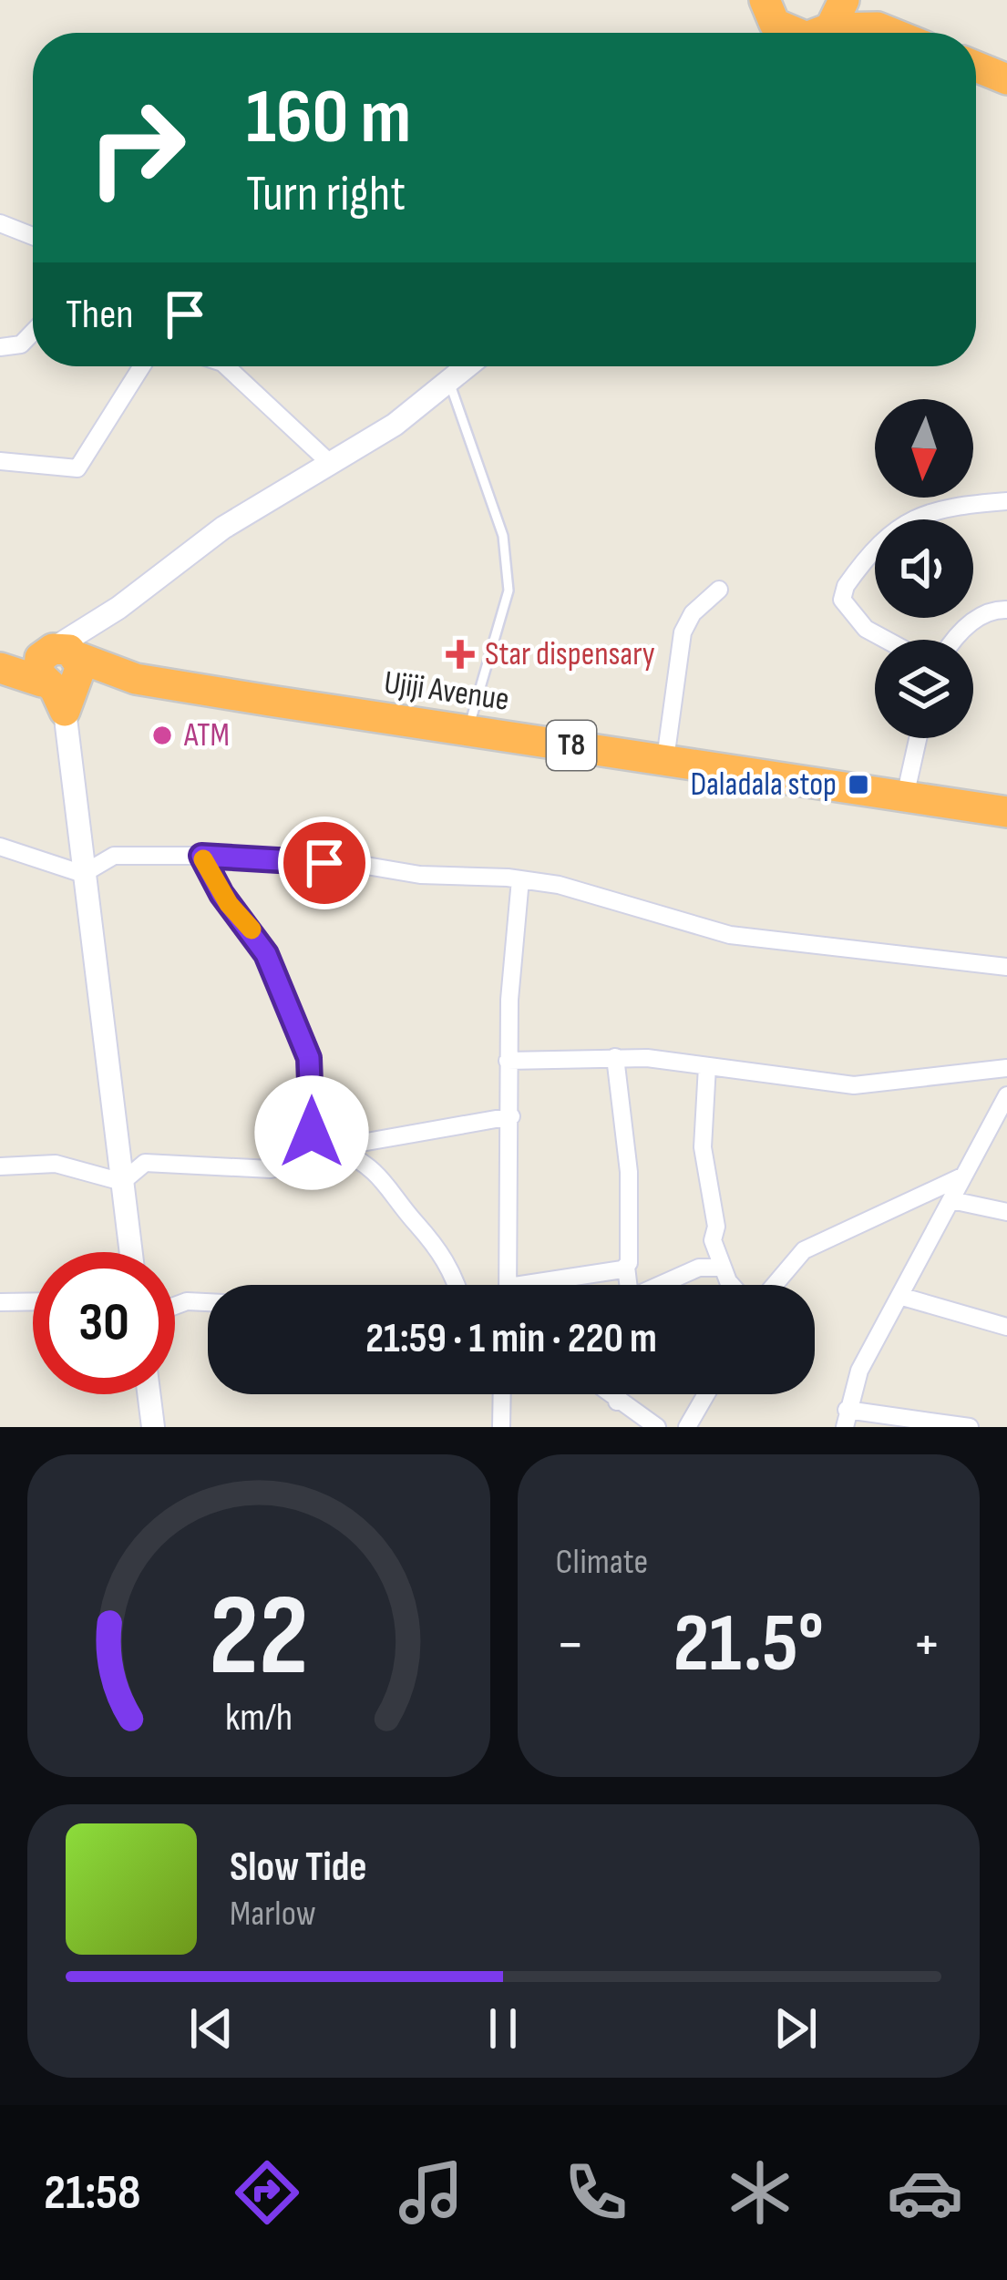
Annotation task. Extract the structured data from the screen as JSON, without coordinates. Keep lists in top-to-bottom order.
{
  "streets": {
    "highway": ["Ujiji Avenue", "T8"]
  },
  "crossings": [
    ["Ujiji Avenue", "T8"]
  ],
  "places": {
    "health": ["Star dispensary"],
    "other": ["ATM"],
    "transit": ["Daladala stop"]
  },
  "north": "bottom",
  "page": {
    "turn": ["160 m", "Turn right"],
    "then": "Then",
    "limit": "30",
    "trip": "21:59 · 1 min · 220 m",
    "tile": "Climate",
    "heat": ["−", "21.5°", "+"],
    "song": ["Slow Tide", "Marlow"],
    "tabs": "21:58",
    "gauge": ["22", "km/h"]
  }
}
